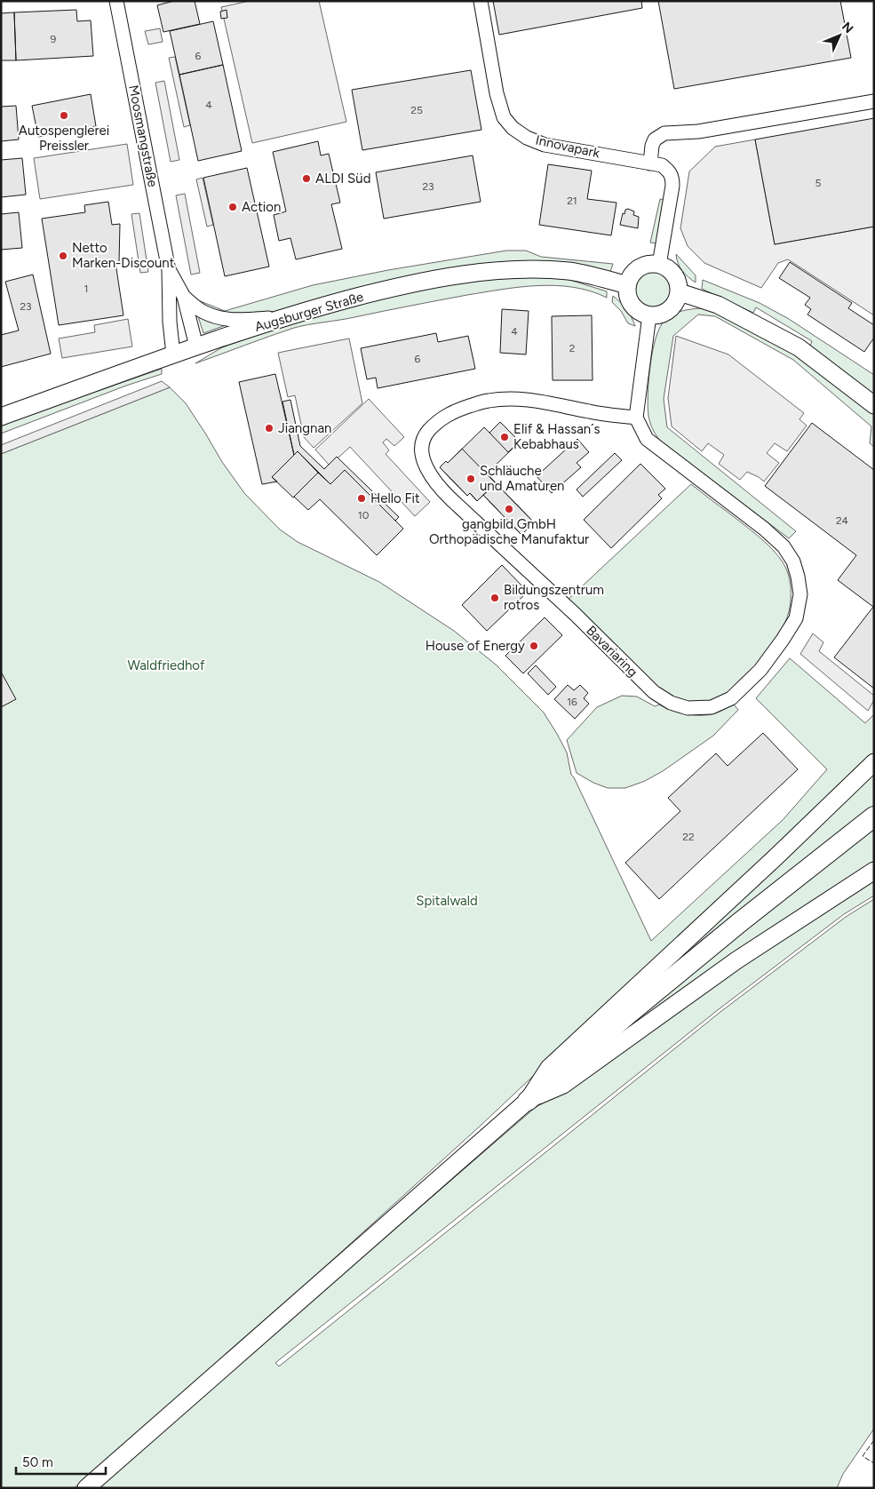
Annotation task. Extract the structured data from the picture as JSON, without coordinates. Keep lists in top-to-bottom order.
{
  "streets": {
    "main road": ["Augsburger Straße"],
    "street": ["Moosmangstraße", "Innovapark", "Bavariaring"]
  },
  "crossings": [
    ["Moosmangstraße", "Augsburger Straße"],
    ["Innovapark", "Augsburger Straße"]
  ],
  "parks": ["Waldfriedhof", "Spitalwald"],
  "places": [
    "Autospenglerei Preissler",
    "ALDI Süd",
    "Action",
    "Netto Marken-Discount",
    "Jiangnan",
    "Elif & Hassan´s Kebabhaus",
    "Schläuche und Amaturen",
    "Hello Fit",
    "gangbild GmbH Orthopädische Manufaktur",
    "Bildungszentrum rotros",
    "House of Energy"
  ],
  "house_numbers": [
    "9",
    "6",
    "4",
    "25",
    "5",
    "23",
    "21",
    "1",
    "23",
    "4",
    "2",
    "6",
    "10",
    "24",
    "16",
    "22"
  ],
  "scale_bar": "50 m",
  "north": "top right"
}
